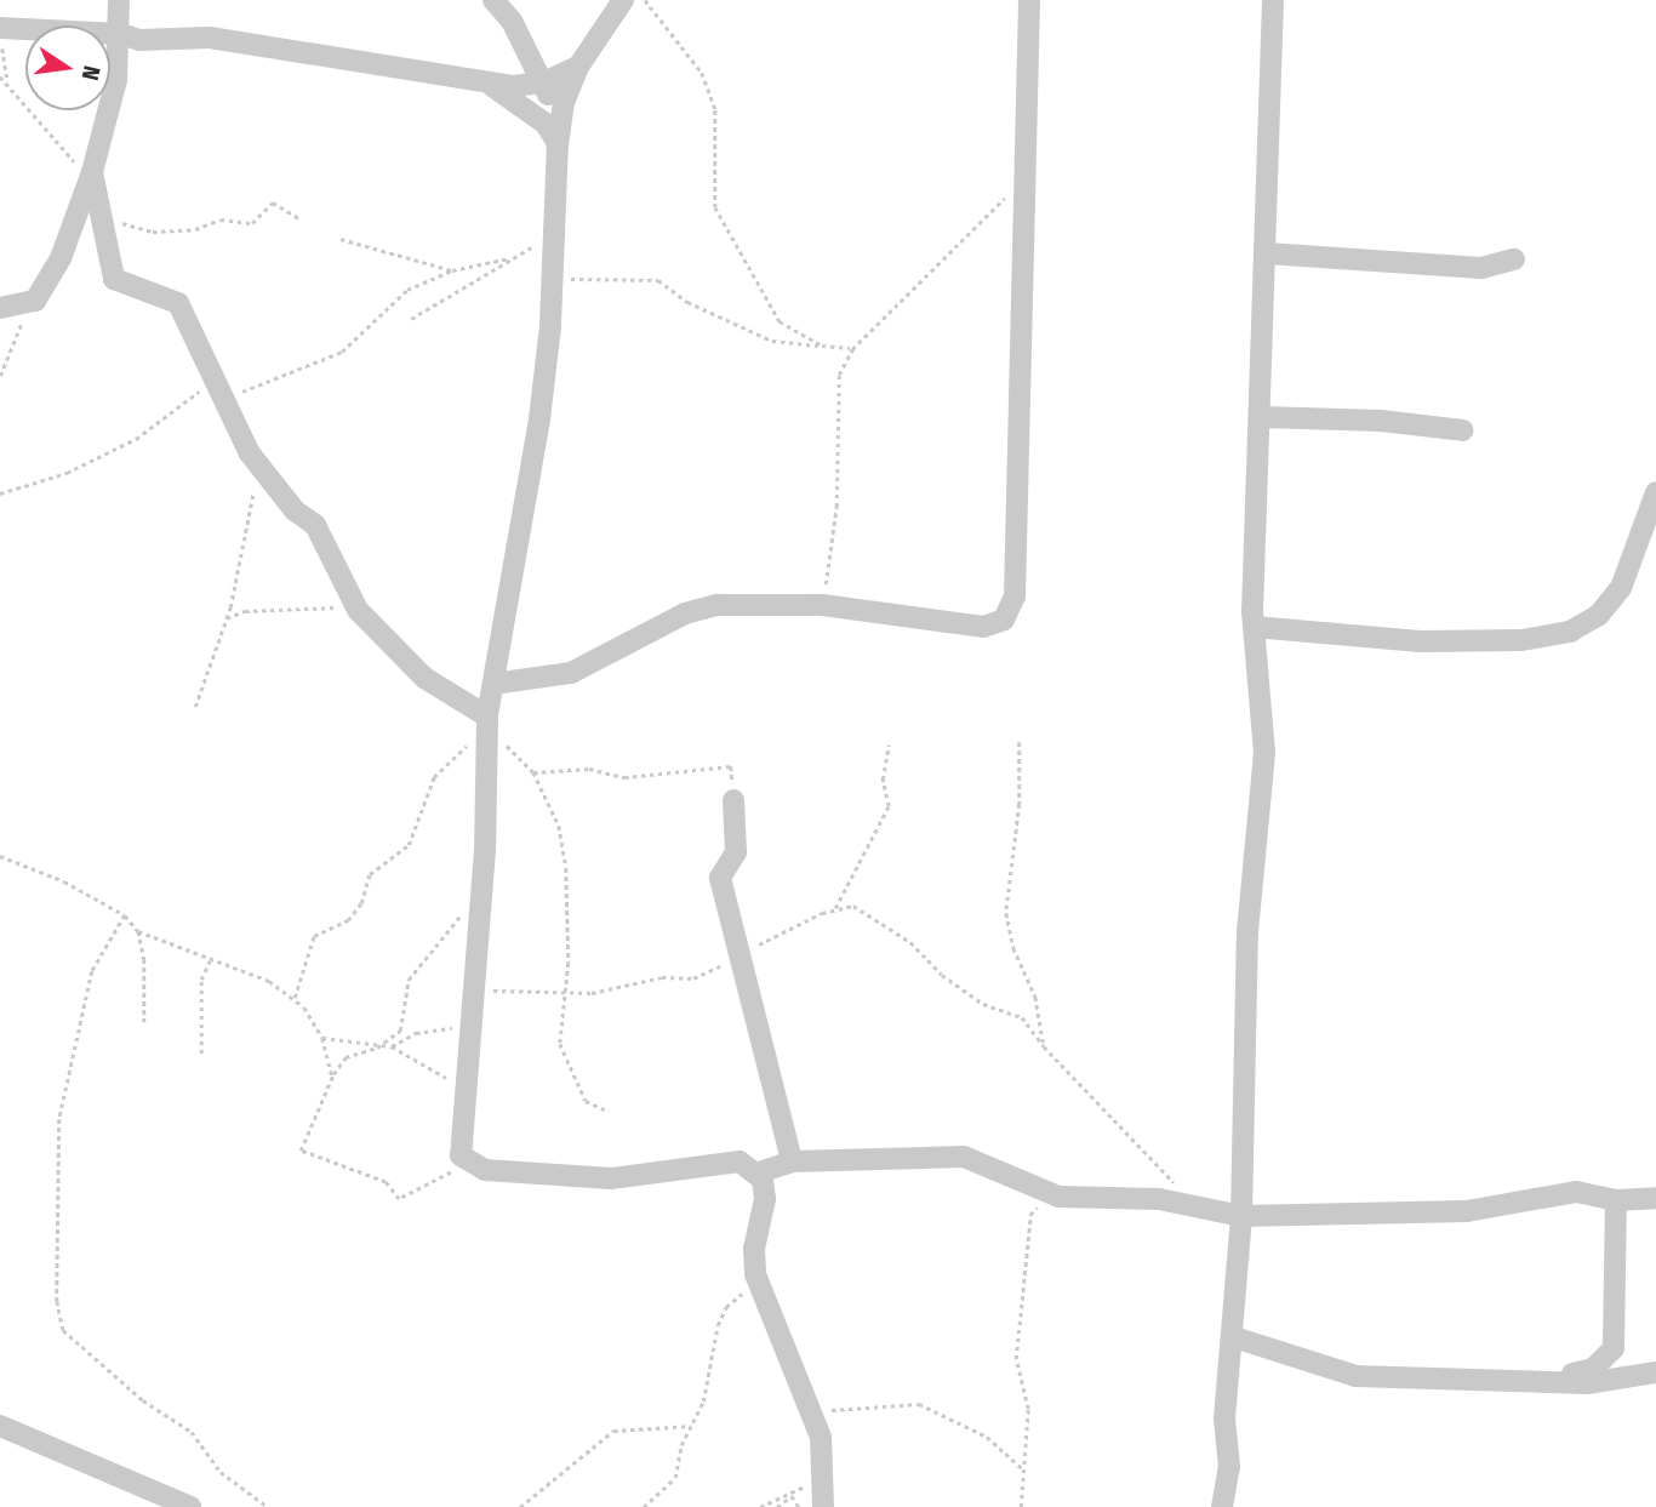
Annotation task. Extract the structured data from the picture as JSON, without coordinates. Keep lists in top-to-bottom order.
{
  "north": "right"
}
